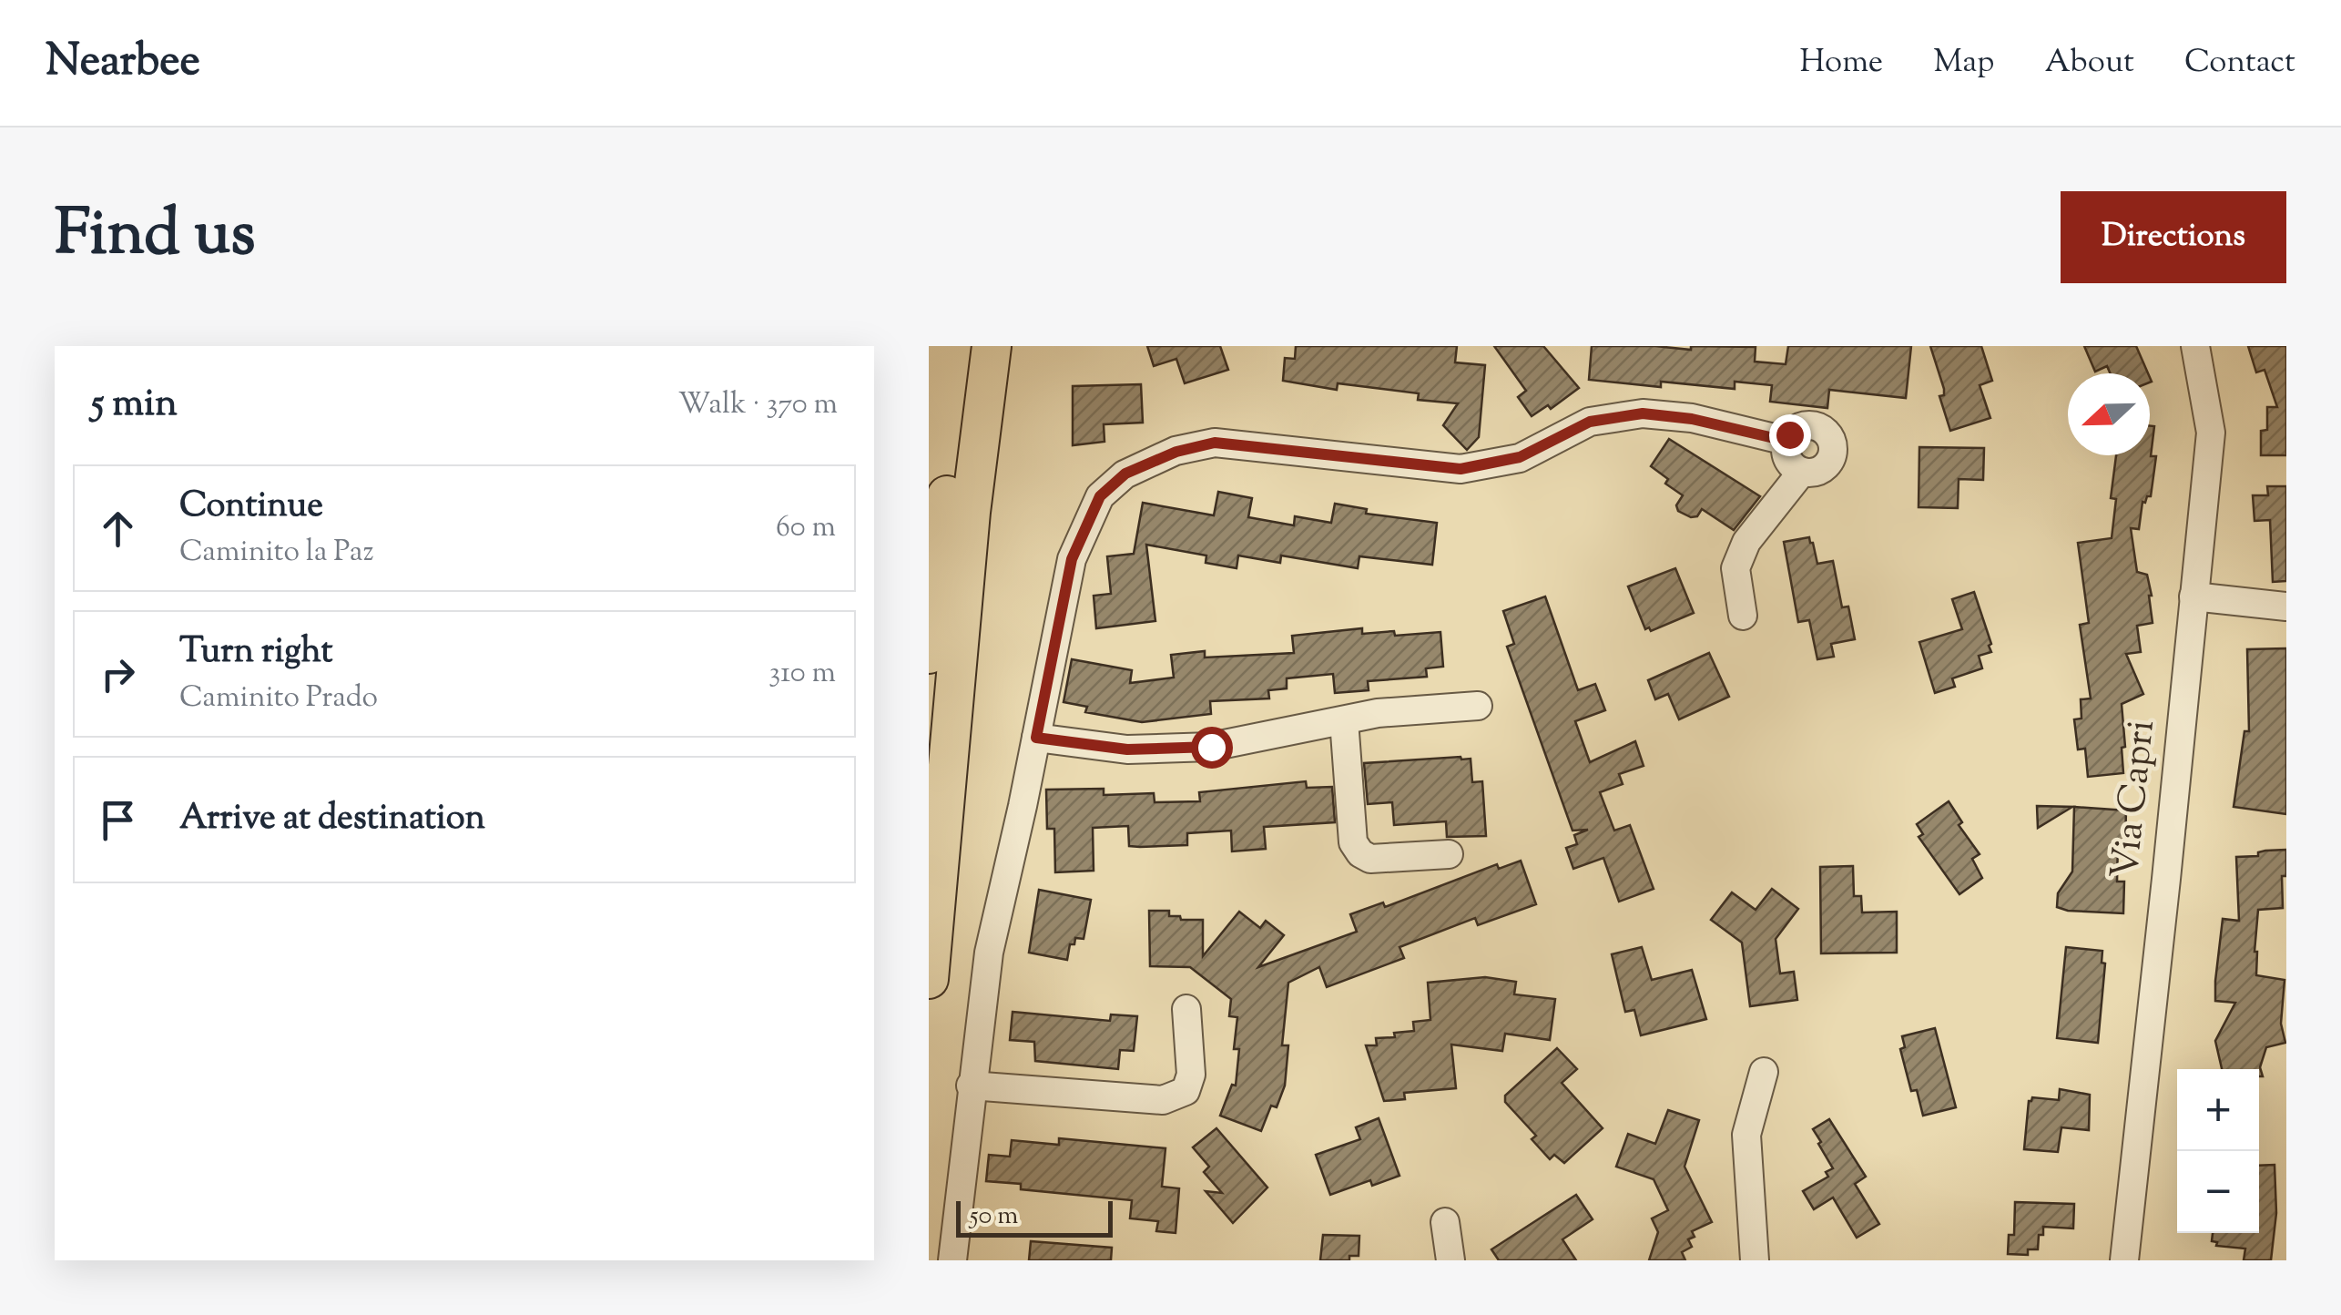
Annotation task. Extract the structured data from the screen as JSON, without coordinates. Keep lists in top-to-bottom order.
{
  "streets": {
    "street": ["Via Capri"]
  },
  "scale_bar": "50 m",
  "north": "left",
  "page": {
    "header": "Nearbee",
    "nav": [
      "Home",
      "Map",
      "About",
      "Contact"
    ],
    "title": "Find us",
    "buttons": "Directions",
    "heading": ["5 min", "Walk · 370 m"],
    "list": [
      ["Continue", "Caminito la Paz", "60 m"],
      ["Turn right", "Caminito Prado", "310 m"],
      "Arrive at destination"
    ],
    "map_buttons": ["+", "−"],
    "scale": "50 m"
  }
}
